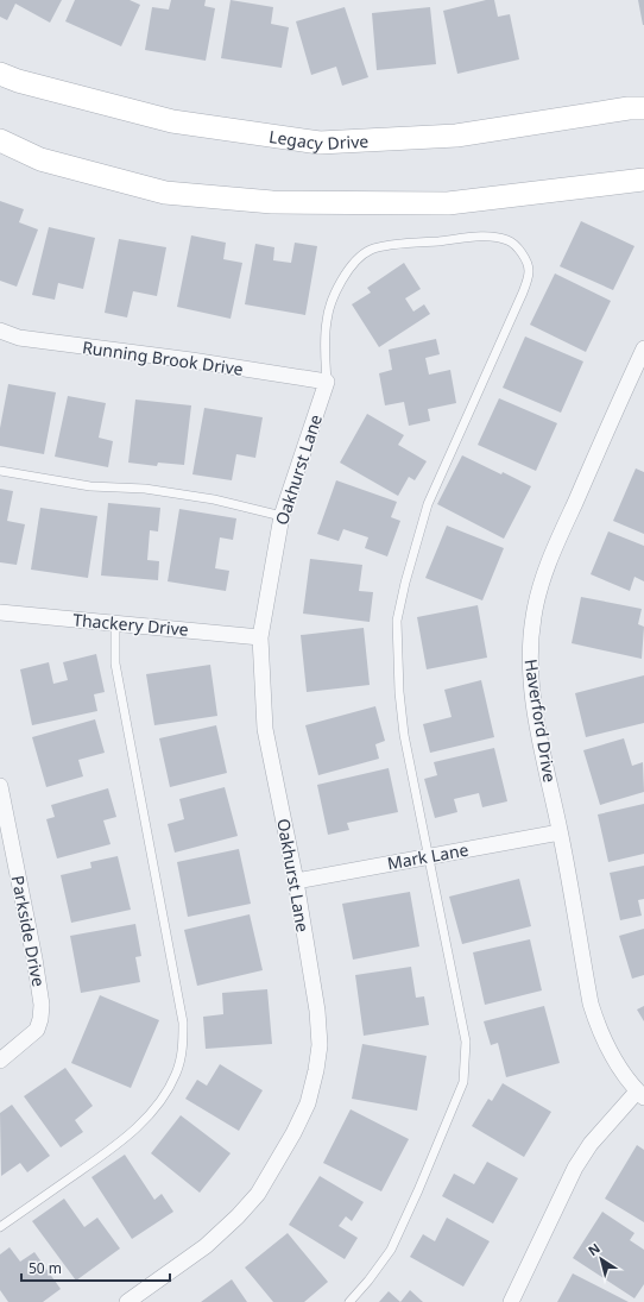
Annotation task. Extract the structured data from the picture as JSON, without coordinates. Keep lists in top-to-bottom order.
{
  "streets": {
    "main road": ["Legacy Drive"],
    "street": [
      "Running Brook Drive",
      "Oakhurst Lane",
      "Thackery Drive",
      "Haverford Drive",
      "Mark Lane",
      "Parkside Drive"
    ]
  },
  "crossings": [
    ["Running Brook Drive", "Oakhurst Lane"],
    ["Oakhurst Lane", "Thackery Drive"],
    ["Oakhurst Lane", "Mark Lane"],
    ["Haverford Drive", "Mark Lane"]
  ],
  "scale_bar": "50 m",
  "north": "top left"
}
